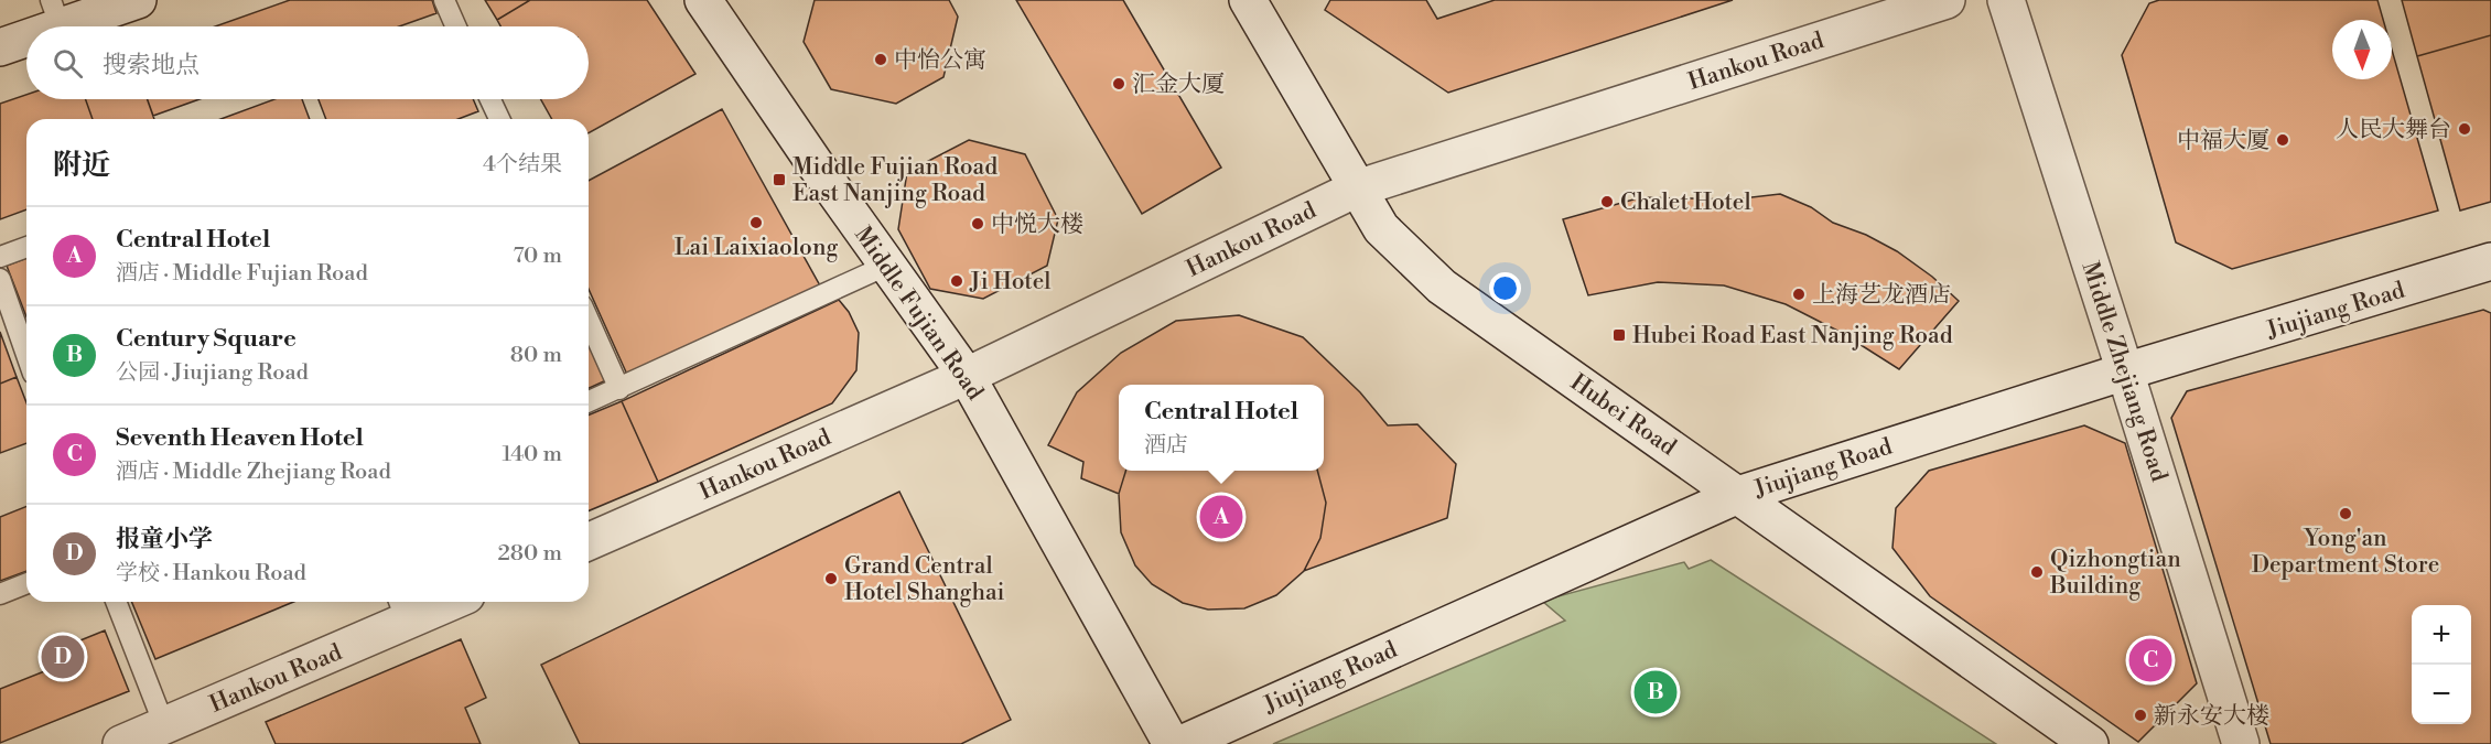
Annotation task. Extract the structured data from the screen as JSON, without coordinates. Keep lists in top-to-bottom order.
{
  "streets": {
    "street": [
      "Hankou Road",
      "Jiujiang Road",
      "Middle Fujian Road",
      "Middle Zhejiang Road",
      "Hubei Road"
    ]
  },
  "crossings": [
    ["Hankou Road", "Middle Fujian Road"],
    ["Hankou Road", "Hubei Road"],
    ["Jiujiang Road", "Middle Zhejiang Road"],
    ["Jiujiang Road", "Hubei Road"]
  ],
  "places": {
    "other": [
      "中怡公寓",
      "汇金大厦",
      "人民大舞台",
      "中福大厦",
      "Chalet Hotel",
      "Lai Laixiaolong",
      "中悦大楼",
      "Ji Hotel",
      "上海艺龙酒店",
      "Yong'an Department Store",
      "Qizhongtian Building",
      "Grand Central Hotel Shanghai",
      "新永安大楼"
    ],
    "transit": ["Middle Fujian Road East Nanjing Road", "Hubei Road East Nanjing Road"]
  },
  "north": "bottom",
  "page": {
    "search": "搜索地点",
    "heading": ["附近", "4个结果"],
    "list": [
      {
        "mark": "A",
        "name": "Central Hotel",
        "note": "酒店 · Middle Fujian Road",
        "value": "70 m"
      },
      {
        "mark": "B",
        "name": "Century Square",
        "note": "公园 · Jiujiang Road",
        "value": "80 m"
      },
      {
        "mark": "C",
        "name": "Seventh Heaven Hotel",
        "note": "酒店 · Middle Zhejiang Road",
        "value": "140 m"
      },
      {
        "mark": "D",
        "name": "报童小学",
        "note": "学校 · Hankou Road",
        "value": "280 m"
      }
    ],
    "popup": ["Central Hotel", "酒店"],
    "pins": [
      "A",
      "D",
      "C",
      "B"
    ],
    "map_buttons": ["+", "−"]
  }
}
